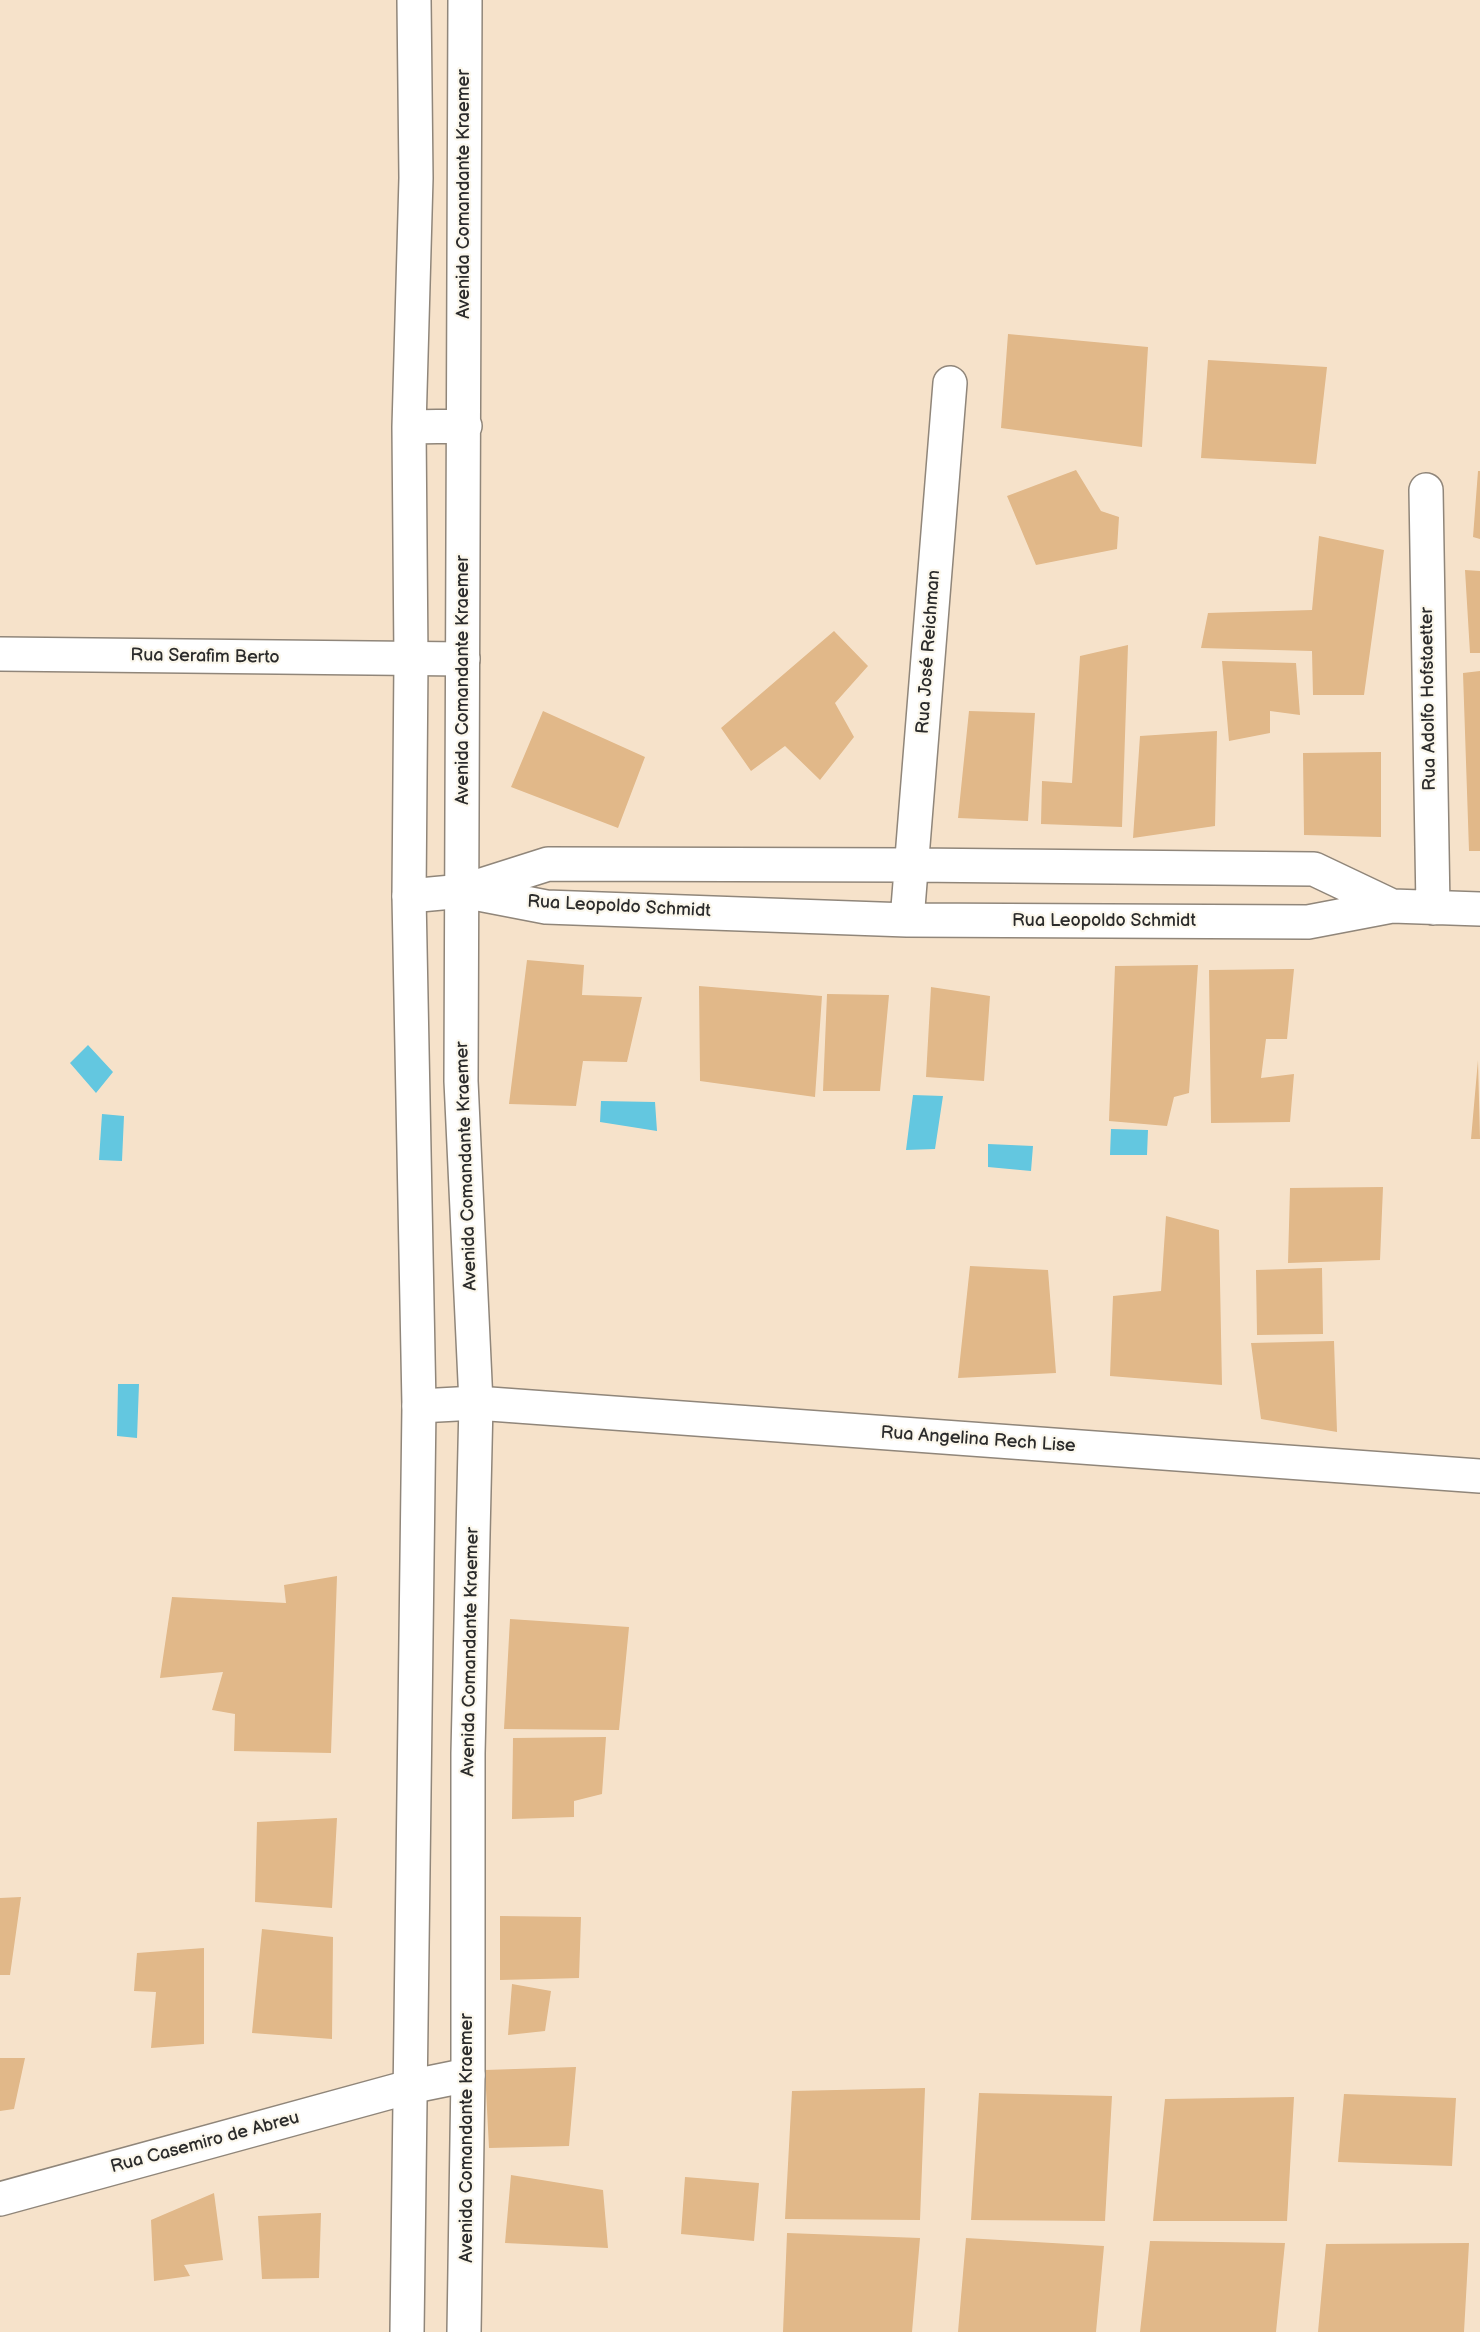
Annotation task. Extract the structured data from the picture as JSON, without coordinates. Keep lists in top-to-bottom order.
{
  "streets": {
    "main road": [
      "Avenida Comandante Kraemer",
      "Rua José Reichman",
      "Rua Serafim Berto",
      "Rua Adolfo Hofstaetter",
      "Rua Leopoldo Schmidt",
      "Rua Angelina Rech Lise",
      "Rua Casemiro de Abreu"
    ]
  },
  "crossings": [
    ["Avenida Comandante Kraemer", "Rua Serafim Berto"],
    ["Avenida Comandante Kraemer", "Rua Leopoldo Schmidt"],
    ["Avenida Comandante Kraemer", "Rua Angelina Rech Lise"],
    ["Avenida Comandante Kraemer", "Rua Casemiro de Abreu"],
    ["Rua José Reichman", "Rua Leopoldo Schmidt"],
    ["Rua Adolfo Hofstaetter", "Rua Leopoldo Schmidt"]
  ]
}
